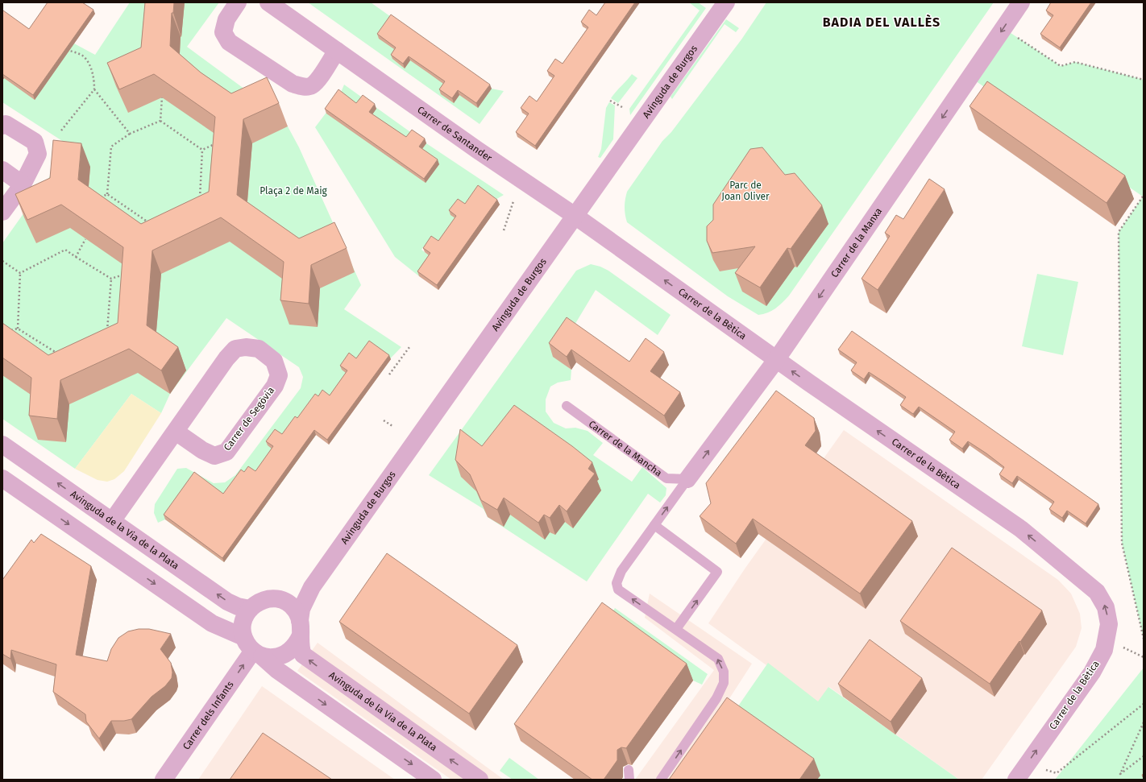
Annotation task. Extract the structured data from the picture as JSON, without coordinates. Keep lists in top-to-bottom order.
{
  "streets": {
    "street": [
      "Avinguda de Burgos",
      "Carrer de Santander",
      "Carrer de la Manxa",
      "Carrer de la Bètica",
      "Carrer de Segòvia",
      "Avinguda de la Via de la Plata",
      "Carrer dels Infants"
    ],
    "lane": ["Carrer de la Mancha"]
  },
  "crossings": [
    ["Avinguda de Burgos", "Carrer de Santander"],
    ["Avinguda de Burgos", "Carrer de la Bètica"],
    ["Avinguda de Burgos", "Avinguda de la Via de la Plata"],
    ["Avinguda de Burgos", "Carrer dels Infants"],
    ["Carrer de Santander", "Carrer de la Bètica"],
    ["Carrer de la Manxa", "Carrer de la Bètica"],
    ["Carrer de la Manxa", "Carrer de la Mancha"],
    ["Carrer de Segòvia", "Avinguda de la Via de la Plata"],
    ["Avinguda de la Via de la Plata", "Carrer dels Infants"]
  ],
  "one_way": ["Carrer de la Bètica", "Carrer dels Infants"],
  "districts": ["BADIA DEL VALLÈS"],
  "parks": ["Parc de Joan Oliver", "Plaça 2 de Maig"]
}
